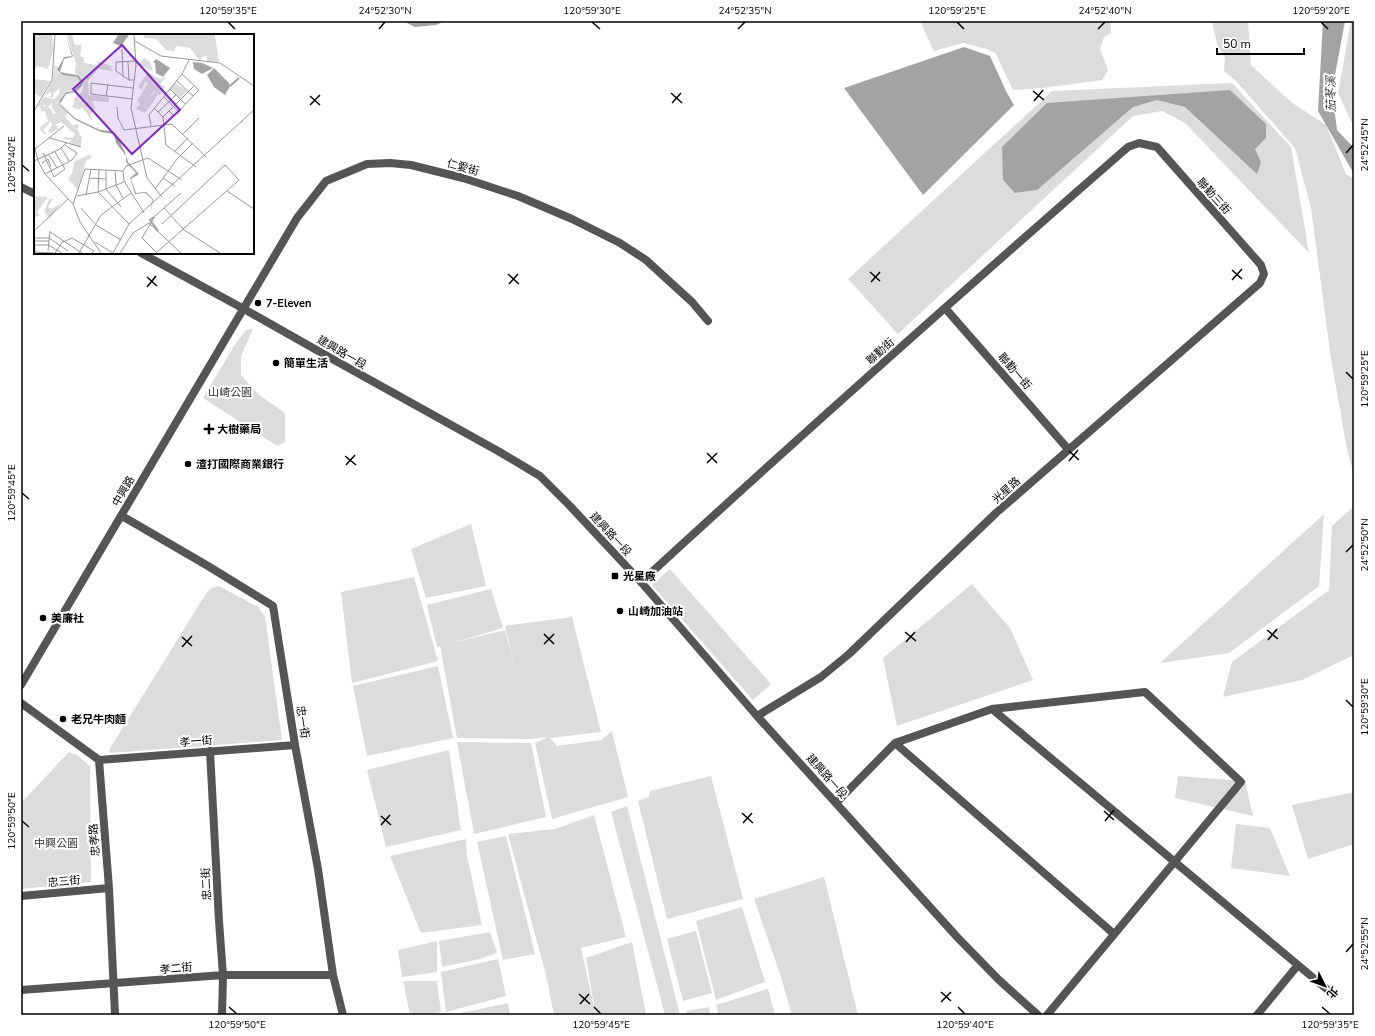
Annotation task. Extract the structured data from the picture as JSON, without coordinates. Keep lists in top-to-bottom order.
{
  "streets": {
    "street": [
      "仁愛街",
      "聯勤三街",
      "聯勤街",
      "建興路一段",
      "聯勤一街",
      "光星路",
      "中興路",
      "忠一街",
      "孝一街",
      "忠孝路",
      "忠三街",
      "忠二街",
      "孝二街"
    ]
  },
  "crossings": [
    ["仁愛街", "建興路一段"],
    ["仁愛街", "中興路"],
    ["聯勤三街", "聯勤街"],
    ["聯勤三街", "光星路"],
    ["聯勤街", "建興路一段"],
    ["聯勤街", "聯勤一街"],
    ["建興路一段", "光星路"],
    ["建興路一段", "中興路"],
    ["聯勤一街", "光星路"],
    ["中興路", "忠一街"],
    ["忠一街", "孝一街"],
    ["忠一街", "孝二街"],
    ["孝一街", "忠孝路"],
    ["孝一街", "忠二街"],
    ["忠孝路", "忠三街"],
    ["忠孝路", "孝二街"],
    ["忠二街", "孝二街"]
  ],
  "water": ["茄苳溪"],
  "parks": ["山崎公園", "中興公園"],
  "places": {
    "other": [
      "7-Eleven",
      "簡單生活",
      "渣打國際商業銀行",
      "山崎加油站",
      "美廉社",
      "老兄牛肉麵"
    ],
    "health": ["大樹藥局"],
    "transit": ["光星廠"]
  },
  "scale_bar": "50 m",
  "north": "bottom right",
  "coordinates": [
    "120°59'35\"E",
    "24°52'30\"N",
    "120°59'30\"E",
    "24°52'35\"N",
    "120°59'25\"E",
    "24°52'40\"N",
    "120°59'20\"E",
    "24°52'45\"N",
    "120°59'40\"E",
    "120°59'45\"E",
    "24°52'50\"N",
    "120°59'50\"E",
    "24°52'55\"N"
  ]
}
